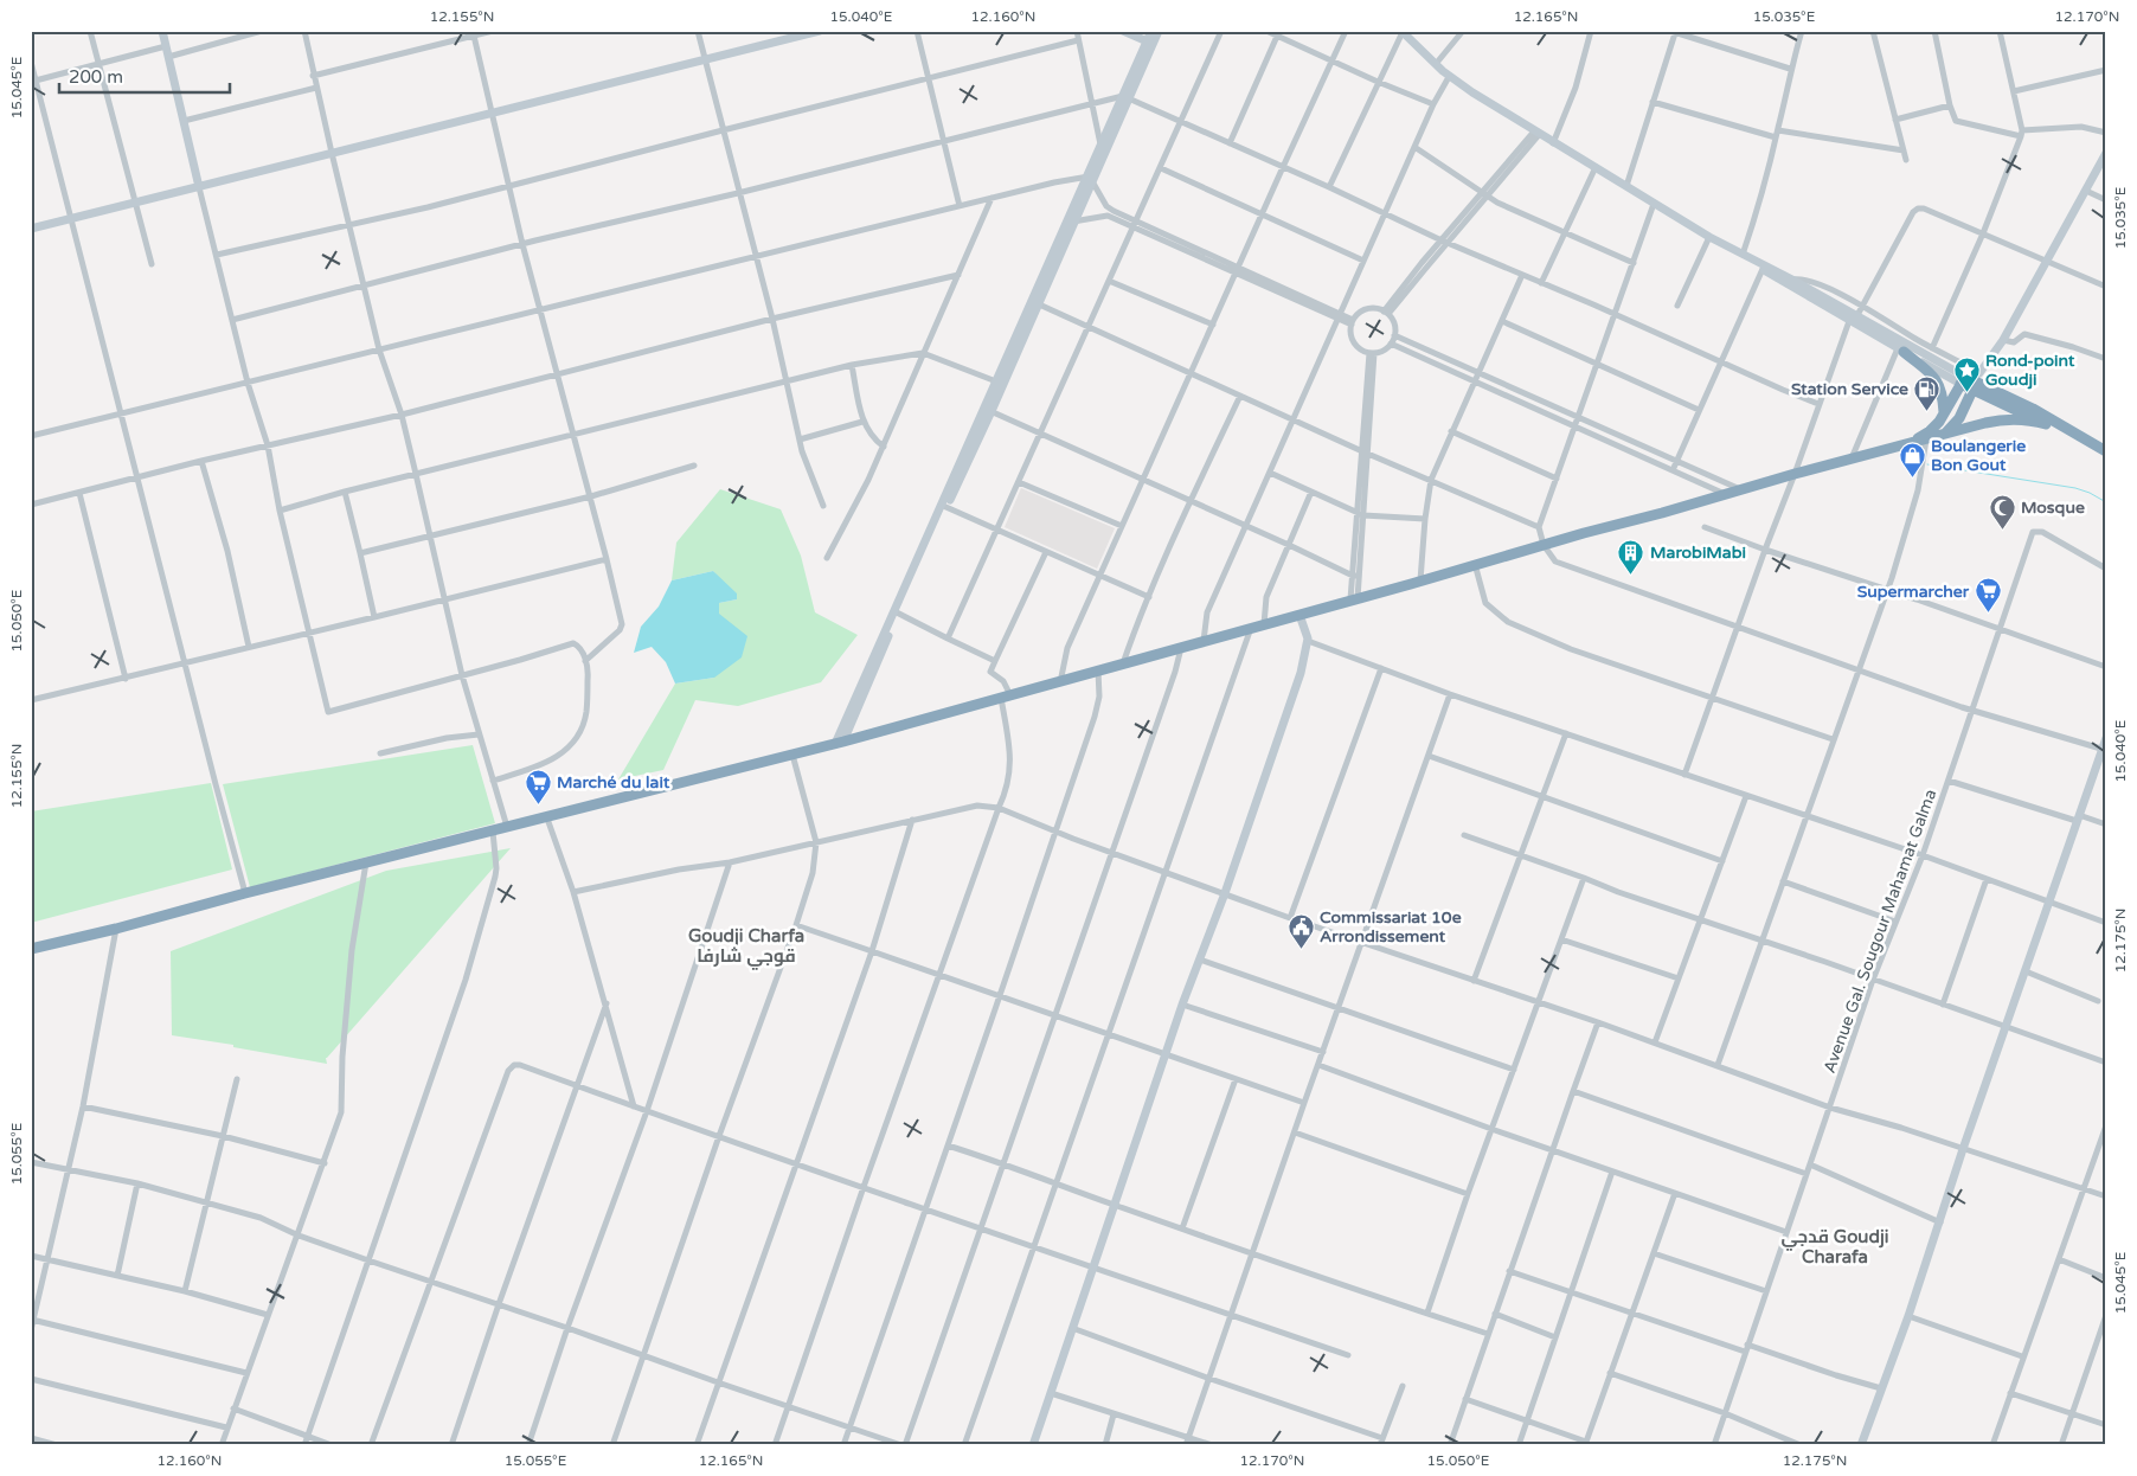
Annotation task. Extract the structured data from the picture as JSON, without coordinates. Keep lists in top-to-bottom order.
{
  "streets": {
    "street": ["Avenue Gal. Sougour Mahamat Galma"]
  },
  "districts": ["Goudji Charfa قوجي شارفا", "قدجي Goudji Charafa"],
  "places": {
    "place": ["Rond-point Goudji"],
    "fuel station": ["Station Service"],
    "shop": ["Boulangerie Bon Gout"],
    "mosque": ["Mosque"],
    "building": ["MarobiMabi"],
    "supermarket": ["Supermarcher", "Marché du lait"],
    "public building": ["Commissariat 10e Arrondissement"]
  },
  "scale_bar": "200 m",
  "coordinates": [
    "12.155°N",
    "15.040°E",
    "12.160°N",
    "12.165°N",
    "15.035°E",
    "12.170°N",
    "15.045°E",
    "15.050°E",
    "12.175°N",
    "15.055°E"
  ]
}
